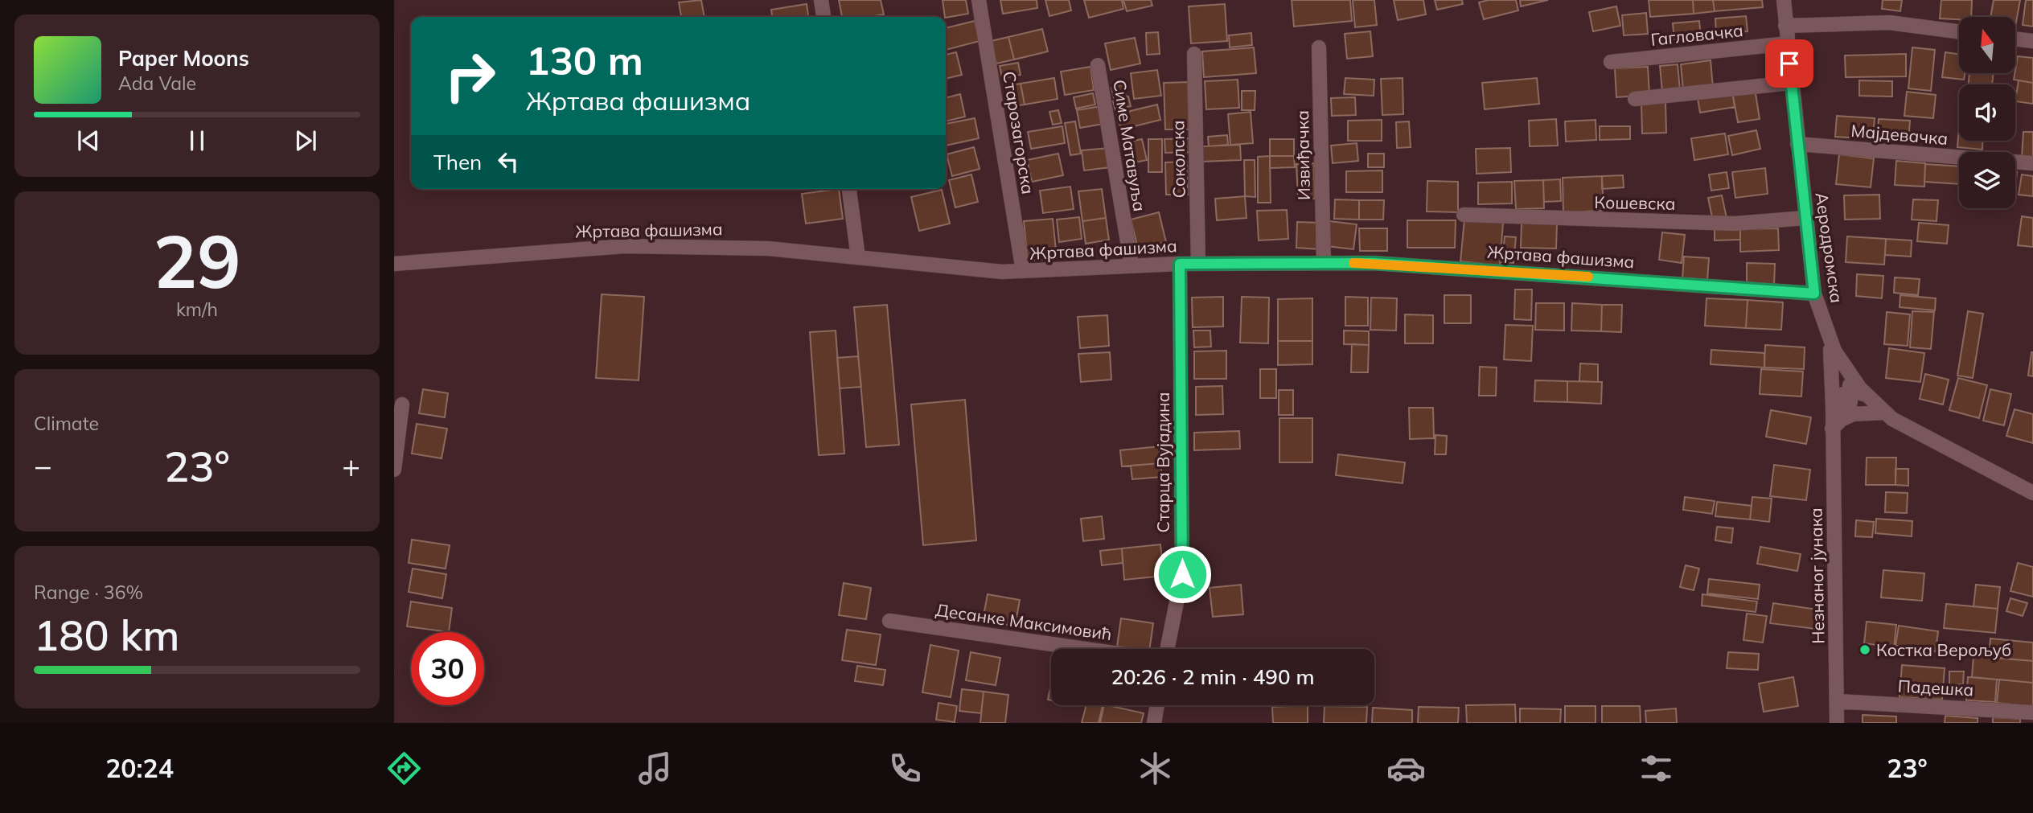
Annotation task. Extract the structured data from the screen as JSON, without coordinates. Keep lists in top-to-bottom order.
{
  "streets": {
    "street": [
      "Гагловачка",
      "Старозагорска",
      "Мајдевачка",
      "Симе Матавуља",
      "Извиђачка",
      "Соколска",
      "Кошевска",
      "Жртава фашизма",
      "Аеродромска",
      "Старца Вујадина",
      "Незнаног јунака",
      "Десанке Максимовић",
      "Падешка"
    ]
  },
  "crossings": [
    ["Гагловачка", "Аеродромска"],
    ["Старозагорска", "Жртава фашизма"],
    ["Мајдевачка", "Аеродромска"],
    ["Симе Матавуља", "Жртава фашизма"],
    ["Извиђачка", "Жртава фашизма"],
    ["Соколска", "Жртава фашизма"],
    ["Кошевска", "Аеродромска"],
    ["Жртава фашизма", "Аеродромска"],
    ["Жртава фашизма", "Старца Вујадина"],
    ["Аеродромска", "Незнаног јунака"],
    ["Незнаног јунака", "Падешка"]
  ],
  "places": ["Костка Верољуб"],
  "north": "top",
  "page": {
    "turn": ["130 m", "Жртава фашизма"],
    "song": ["Paper Moons", "Ada Vale"],
    "then": "Then",
    "tile": [
      ["29", "km/h"],
      "Climate",
      ["Range · 36%", "180 km"]
    ],
    "heat": ["−", "23°", "+"],
    "limit": "30",
    "trip": "20:26 · 2 min · 490 m",
    "tabs": ["20:24", "23°"]
  }
}
